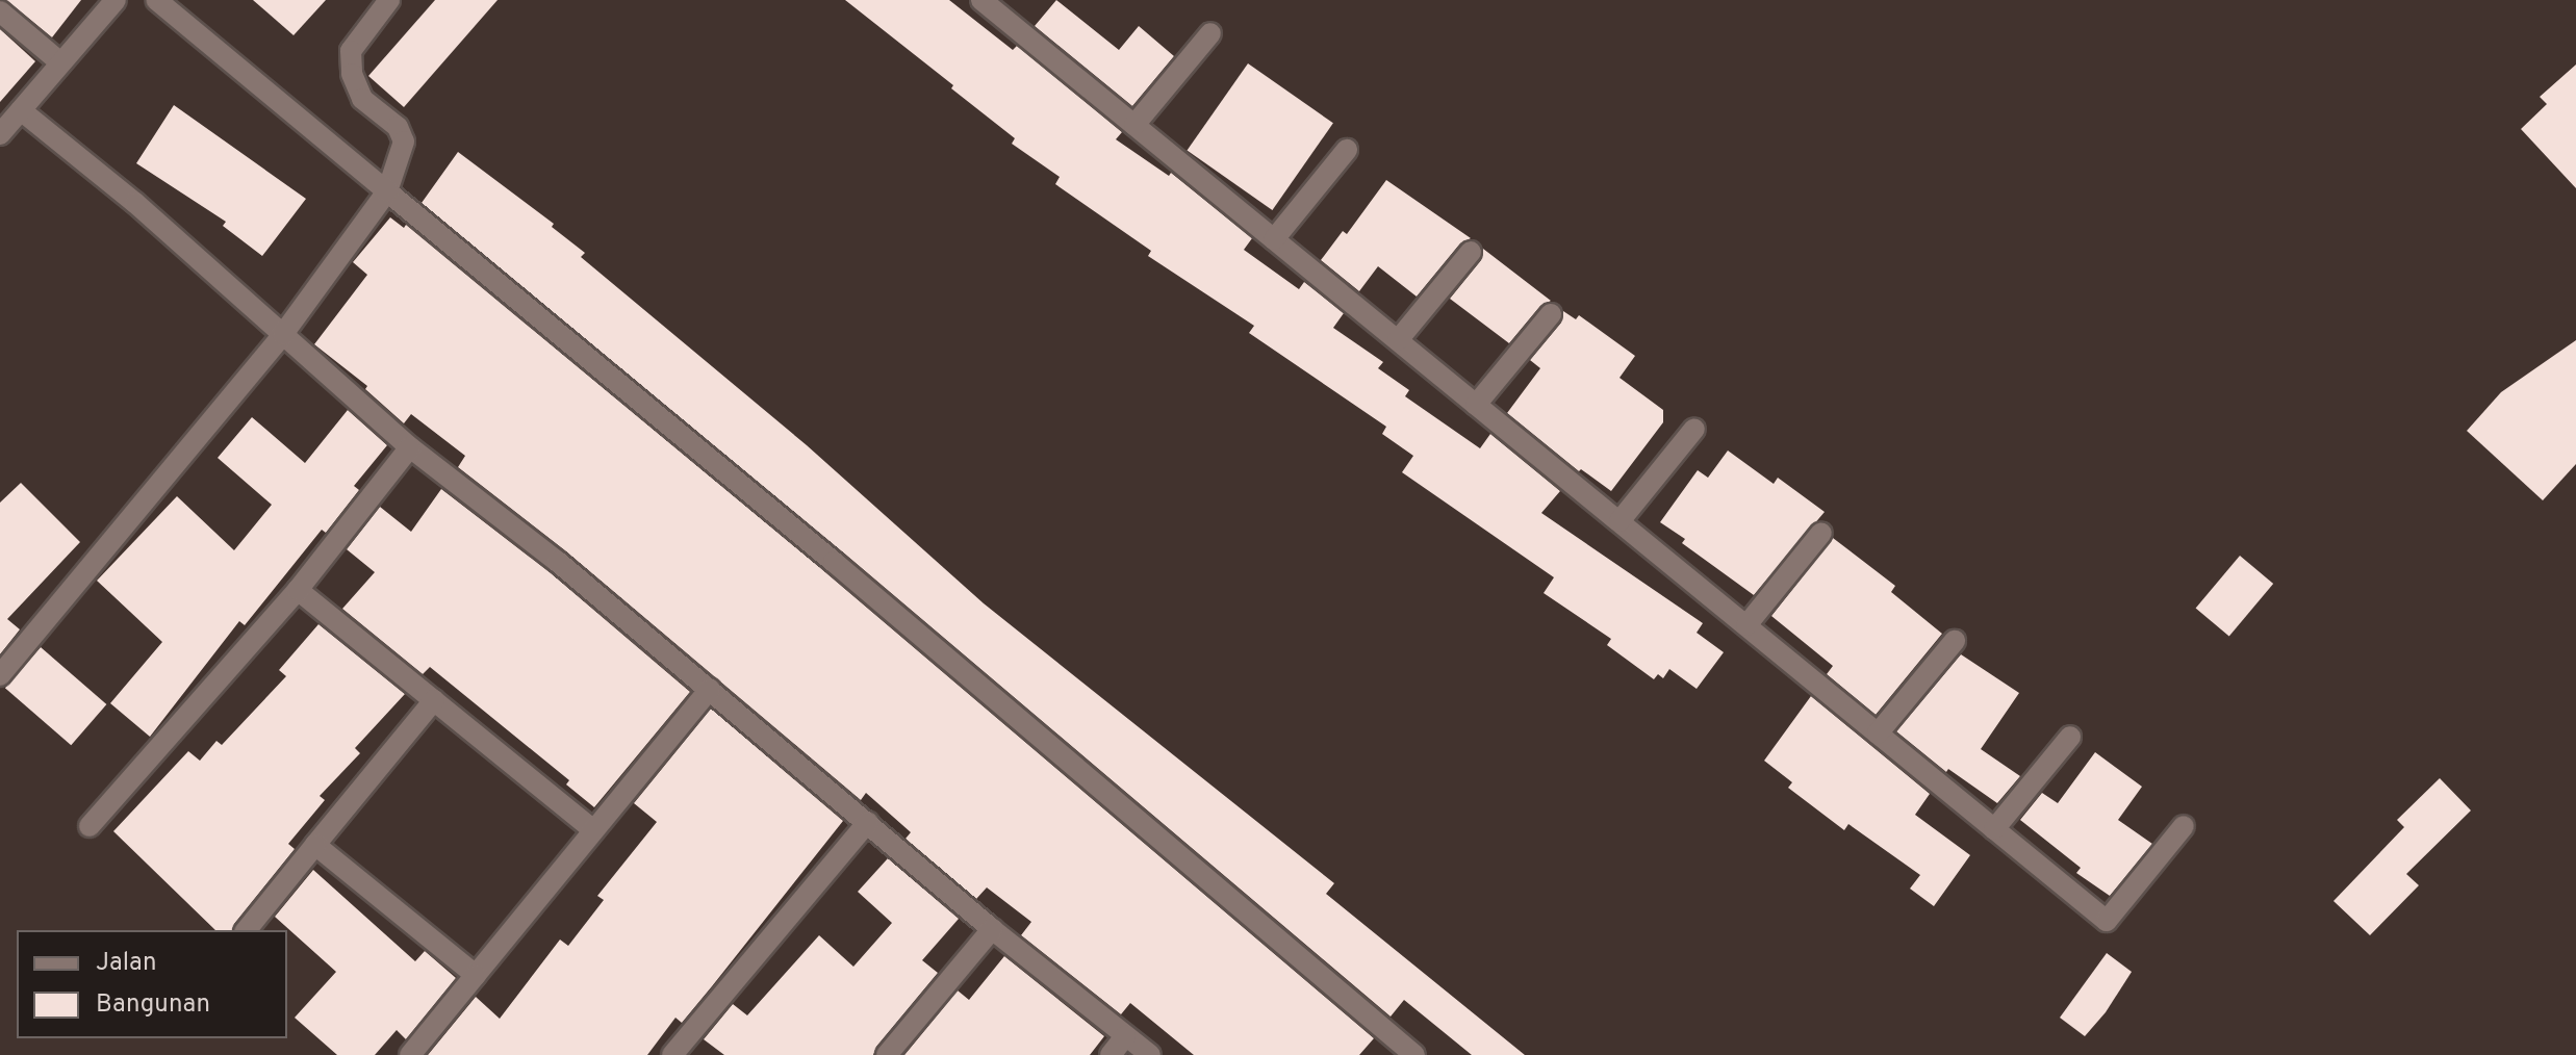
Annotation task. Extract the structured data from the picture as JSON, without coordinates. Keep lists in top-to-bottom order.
{
  "legend": ["Jalan", "Bangunan"]
}
